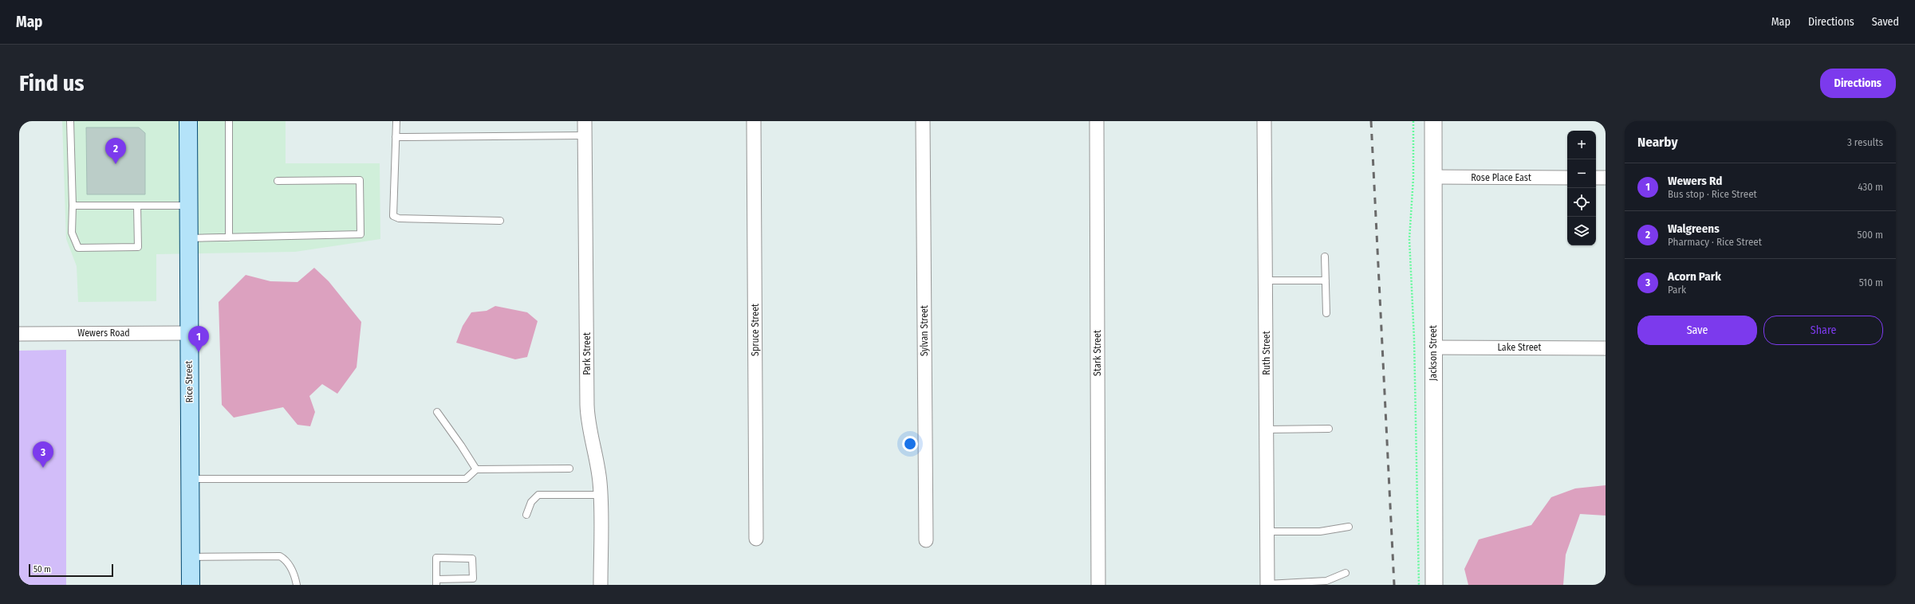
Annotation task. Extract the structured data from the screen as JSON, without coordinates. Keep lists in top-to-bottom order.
{
  "streets": {
    "main road": ["Rice Street"],
    "street": [
      "Rose Place East",
      "Spruce Street",
      "Sylvan Street",
      "Wewers Road",
      "Lake Street",
      "Stark Street",
      "Ruth Street",
      "Jackson Street",
      "Park Street"
    ]
  },
  "crossings": [
    ["Rose Place East", "Jackson Street"],
    ["Wewers Road", "Rice Street"],
    ["Lake Street", "Jackson Street"]
  ],
  "scale_bar": "50 m",
  "page": {
    "header": "Map",
    "nav": ["Map", "Directions", "Saved"],
    "buttons": [
      "Directions",
      ["Save", "Share"]
    ],
    "title": "Find us",
    "heading": ["Nearby", "3 results"],
    "map_buttons": ["+", "−"],
    "pins": ["2", "1", "3"],
    "list": [
      {
        "mark": "1",
        "name": "Wewers Rd",
        "note": "Bus stop · Rice Street",
        "value": "430 m"
      },
      {
        "mark": "2",
        "name": "Walgreens",
        "note": "Pharmacy · Rice Street",
        "value": "500 m"
      },
      {
        "mark": "3",
        "name": "Acorn Park",
        "note": "Park",
        "value": "510 m"
      }
    ],
    "scale": "50 m"
  }
}
